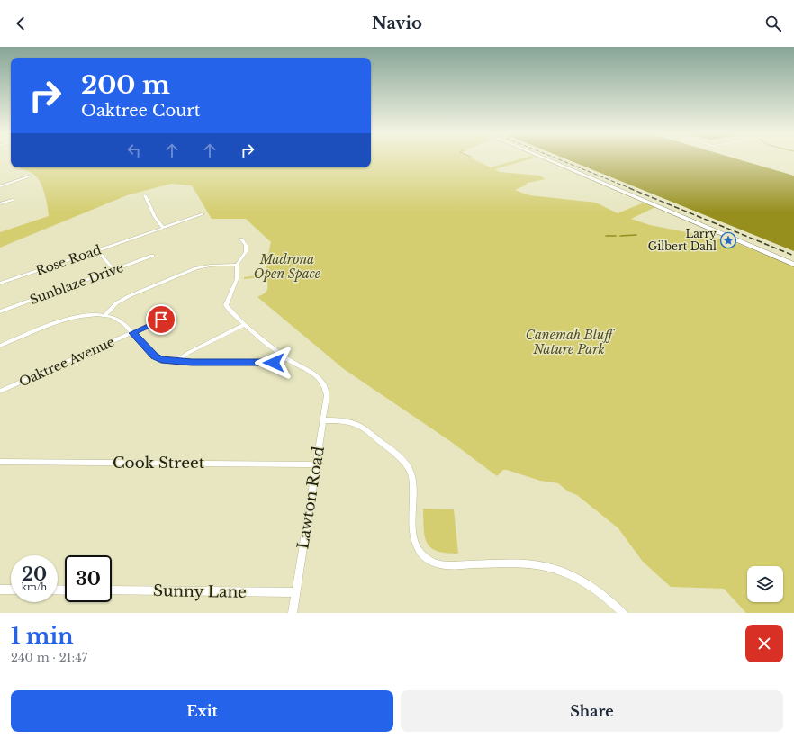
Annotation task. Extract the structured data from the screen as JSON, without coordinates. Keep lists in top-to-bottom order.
{
  "streets": {
    "street": [
      "Rose Road",
      "Sunblaze Drive",
      "Oaktree Avenue",
      "Cook Street",
      "Lawton Road",
      "Sunny Lane"
    ]
  },
  "crossings": [
    ["Cook Street", "Lawton Road"],
    ["Lawton Road", "Sunny Lane"]
  ],
  "parks": ["Madrona Open Space", "Canemah Bluff Nature Park"],
  "places": {
    "place": ["Larry Gilbert Dahl"]
  },
  "page": {
    "header": "Navio",
    "turn": ["200 m", "Oaktree Court"],
    "speed": "20 km/h",
    "limit": "30",
    "heading": ["1 min", "240 m · 21:47"],
    "buttons": ["Exit", "Share"]
  }
}
